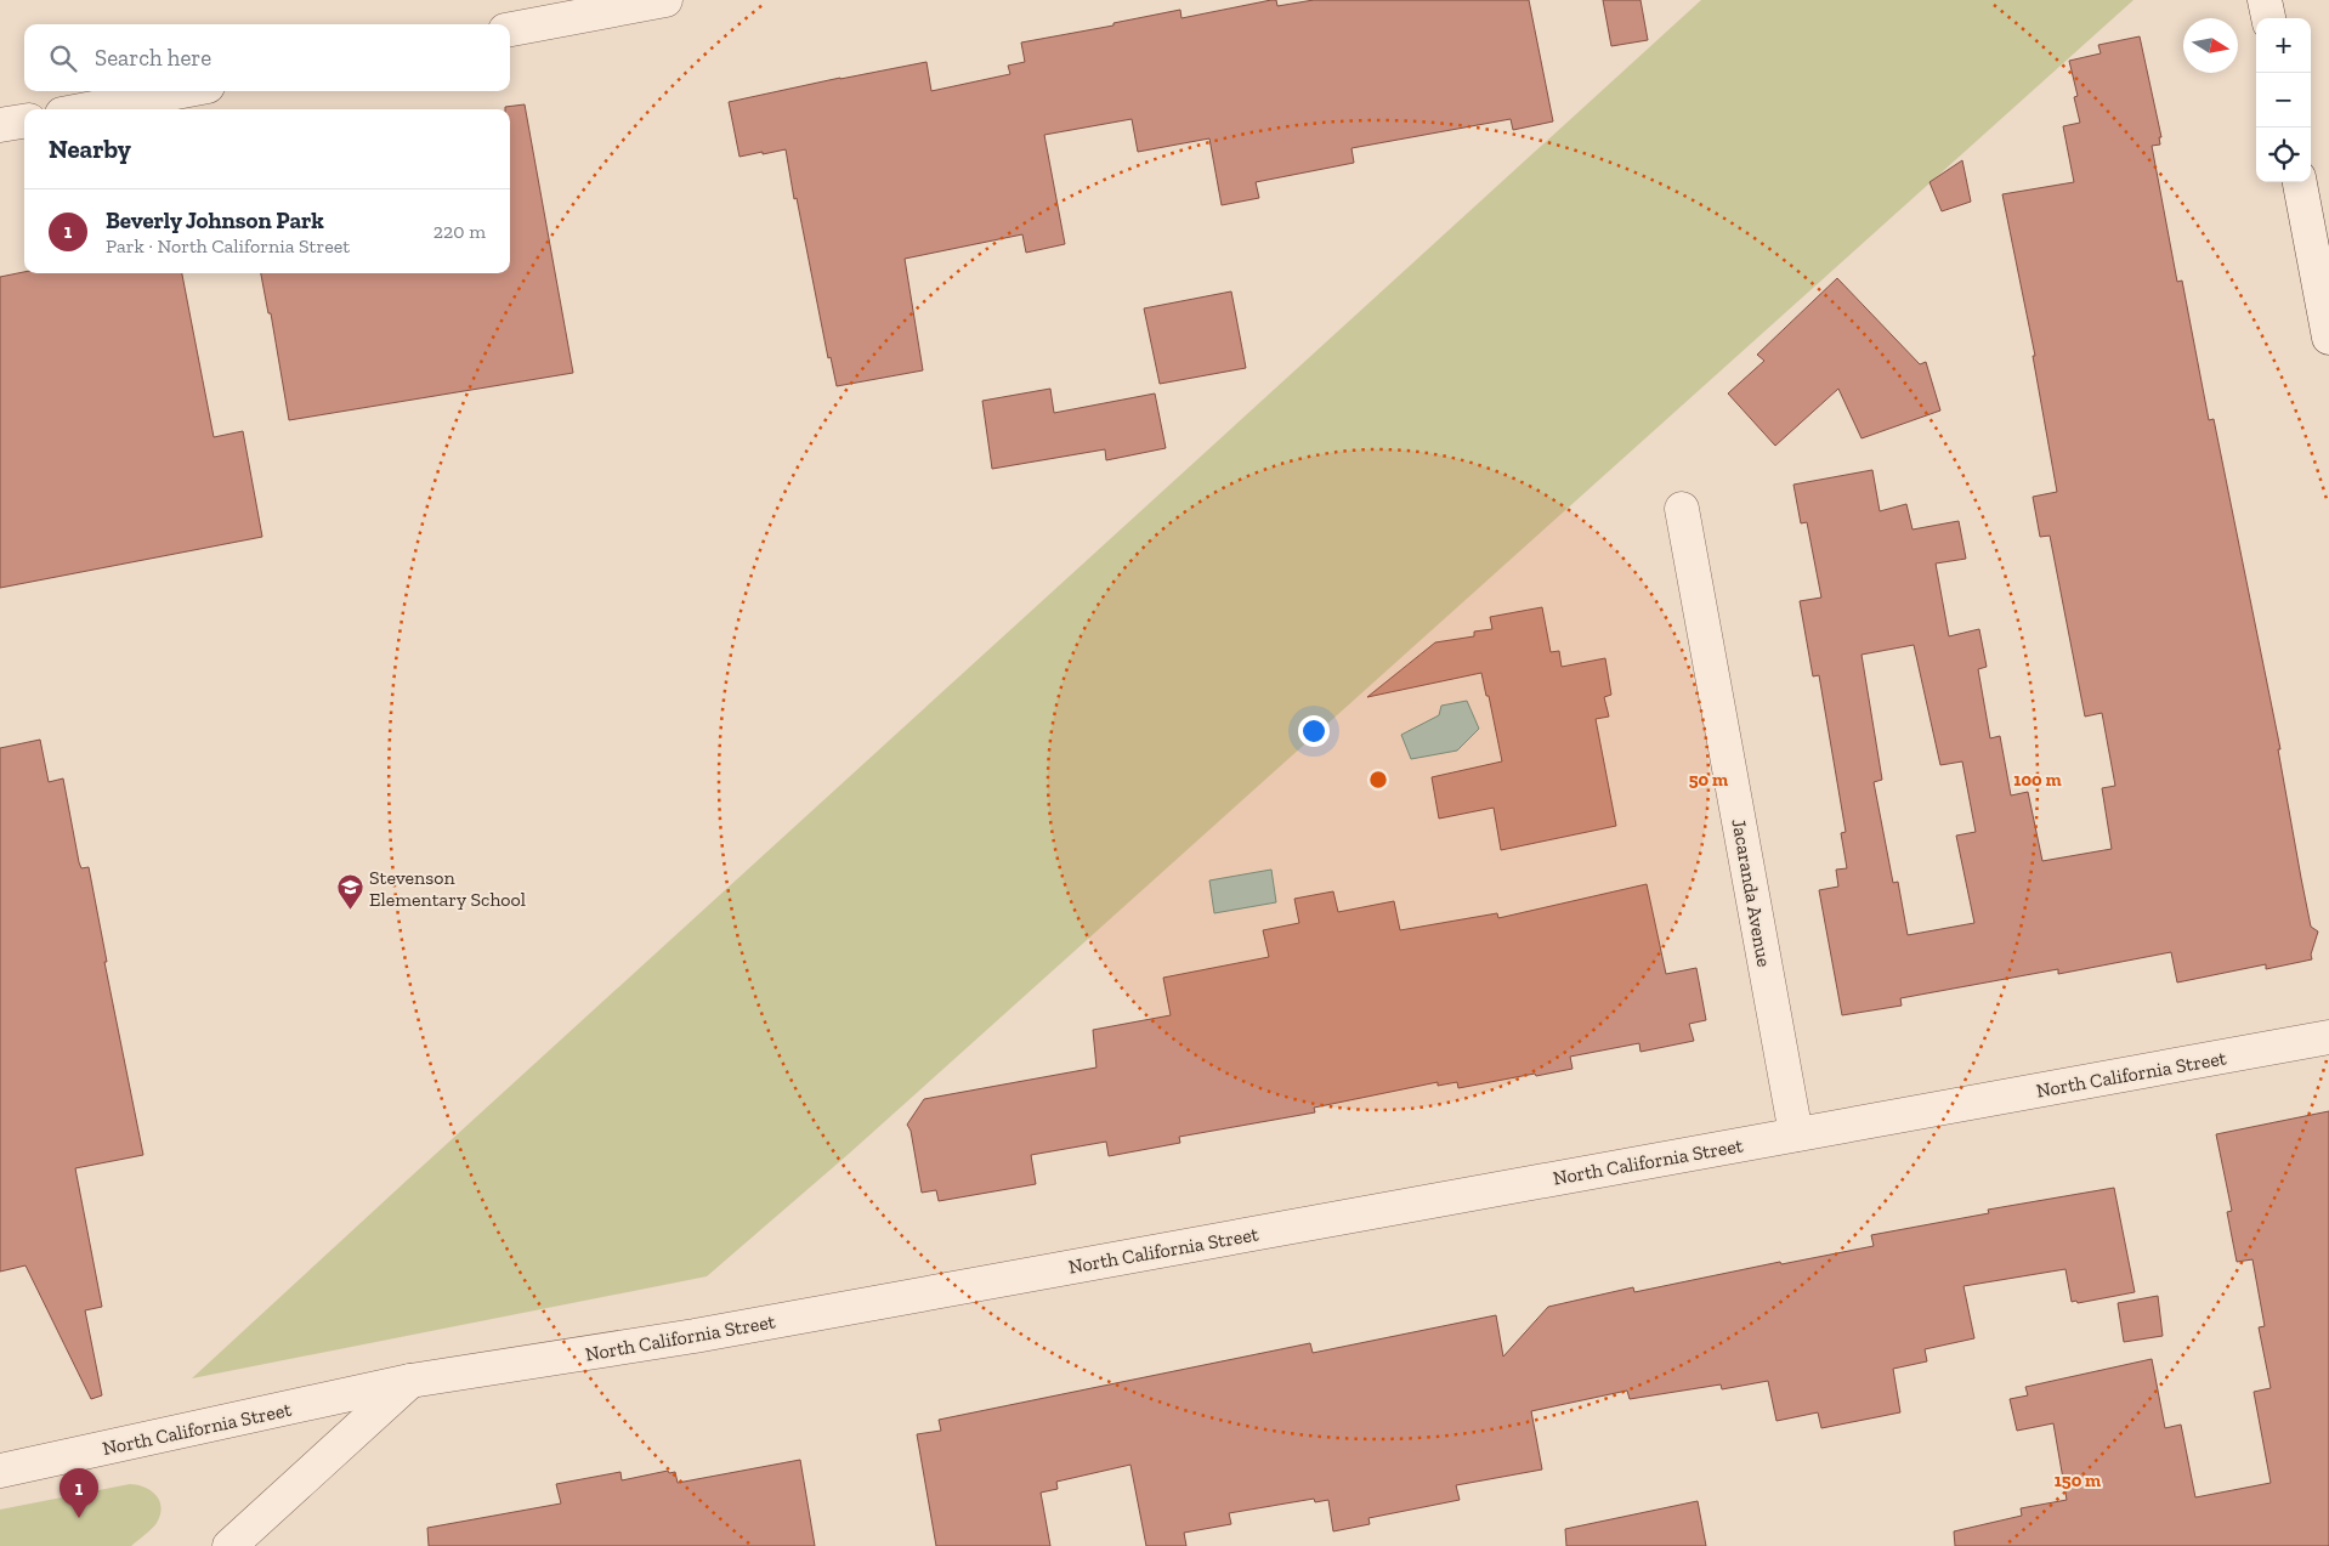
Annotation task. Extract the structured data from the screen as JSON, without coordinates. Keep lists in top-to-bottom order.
{
  "streets": {
    "street": ["Jacaranda Avenue", "North California Street"]
  },
  "crossings": [
    ["Jacaranda Avenue", "North California Street"]
  ],
  "places": {
    "school or university": ["Stevenson Elementary School"]
  },
  "north": "right",
  "page": {
    "map_buttons": ["+", "−"],
    "search": "Search here",
    "heading": "Nearby",
    "list": [
      {
        "mark": "1",
        "name": "Beverly Johnson Park",
        "note": "Park · North California Street",
        "value": "220 m"
      }
    ],
    "pins": "1"
  },
  "rings": ["50 m", "100 m", "150 m"]
}
